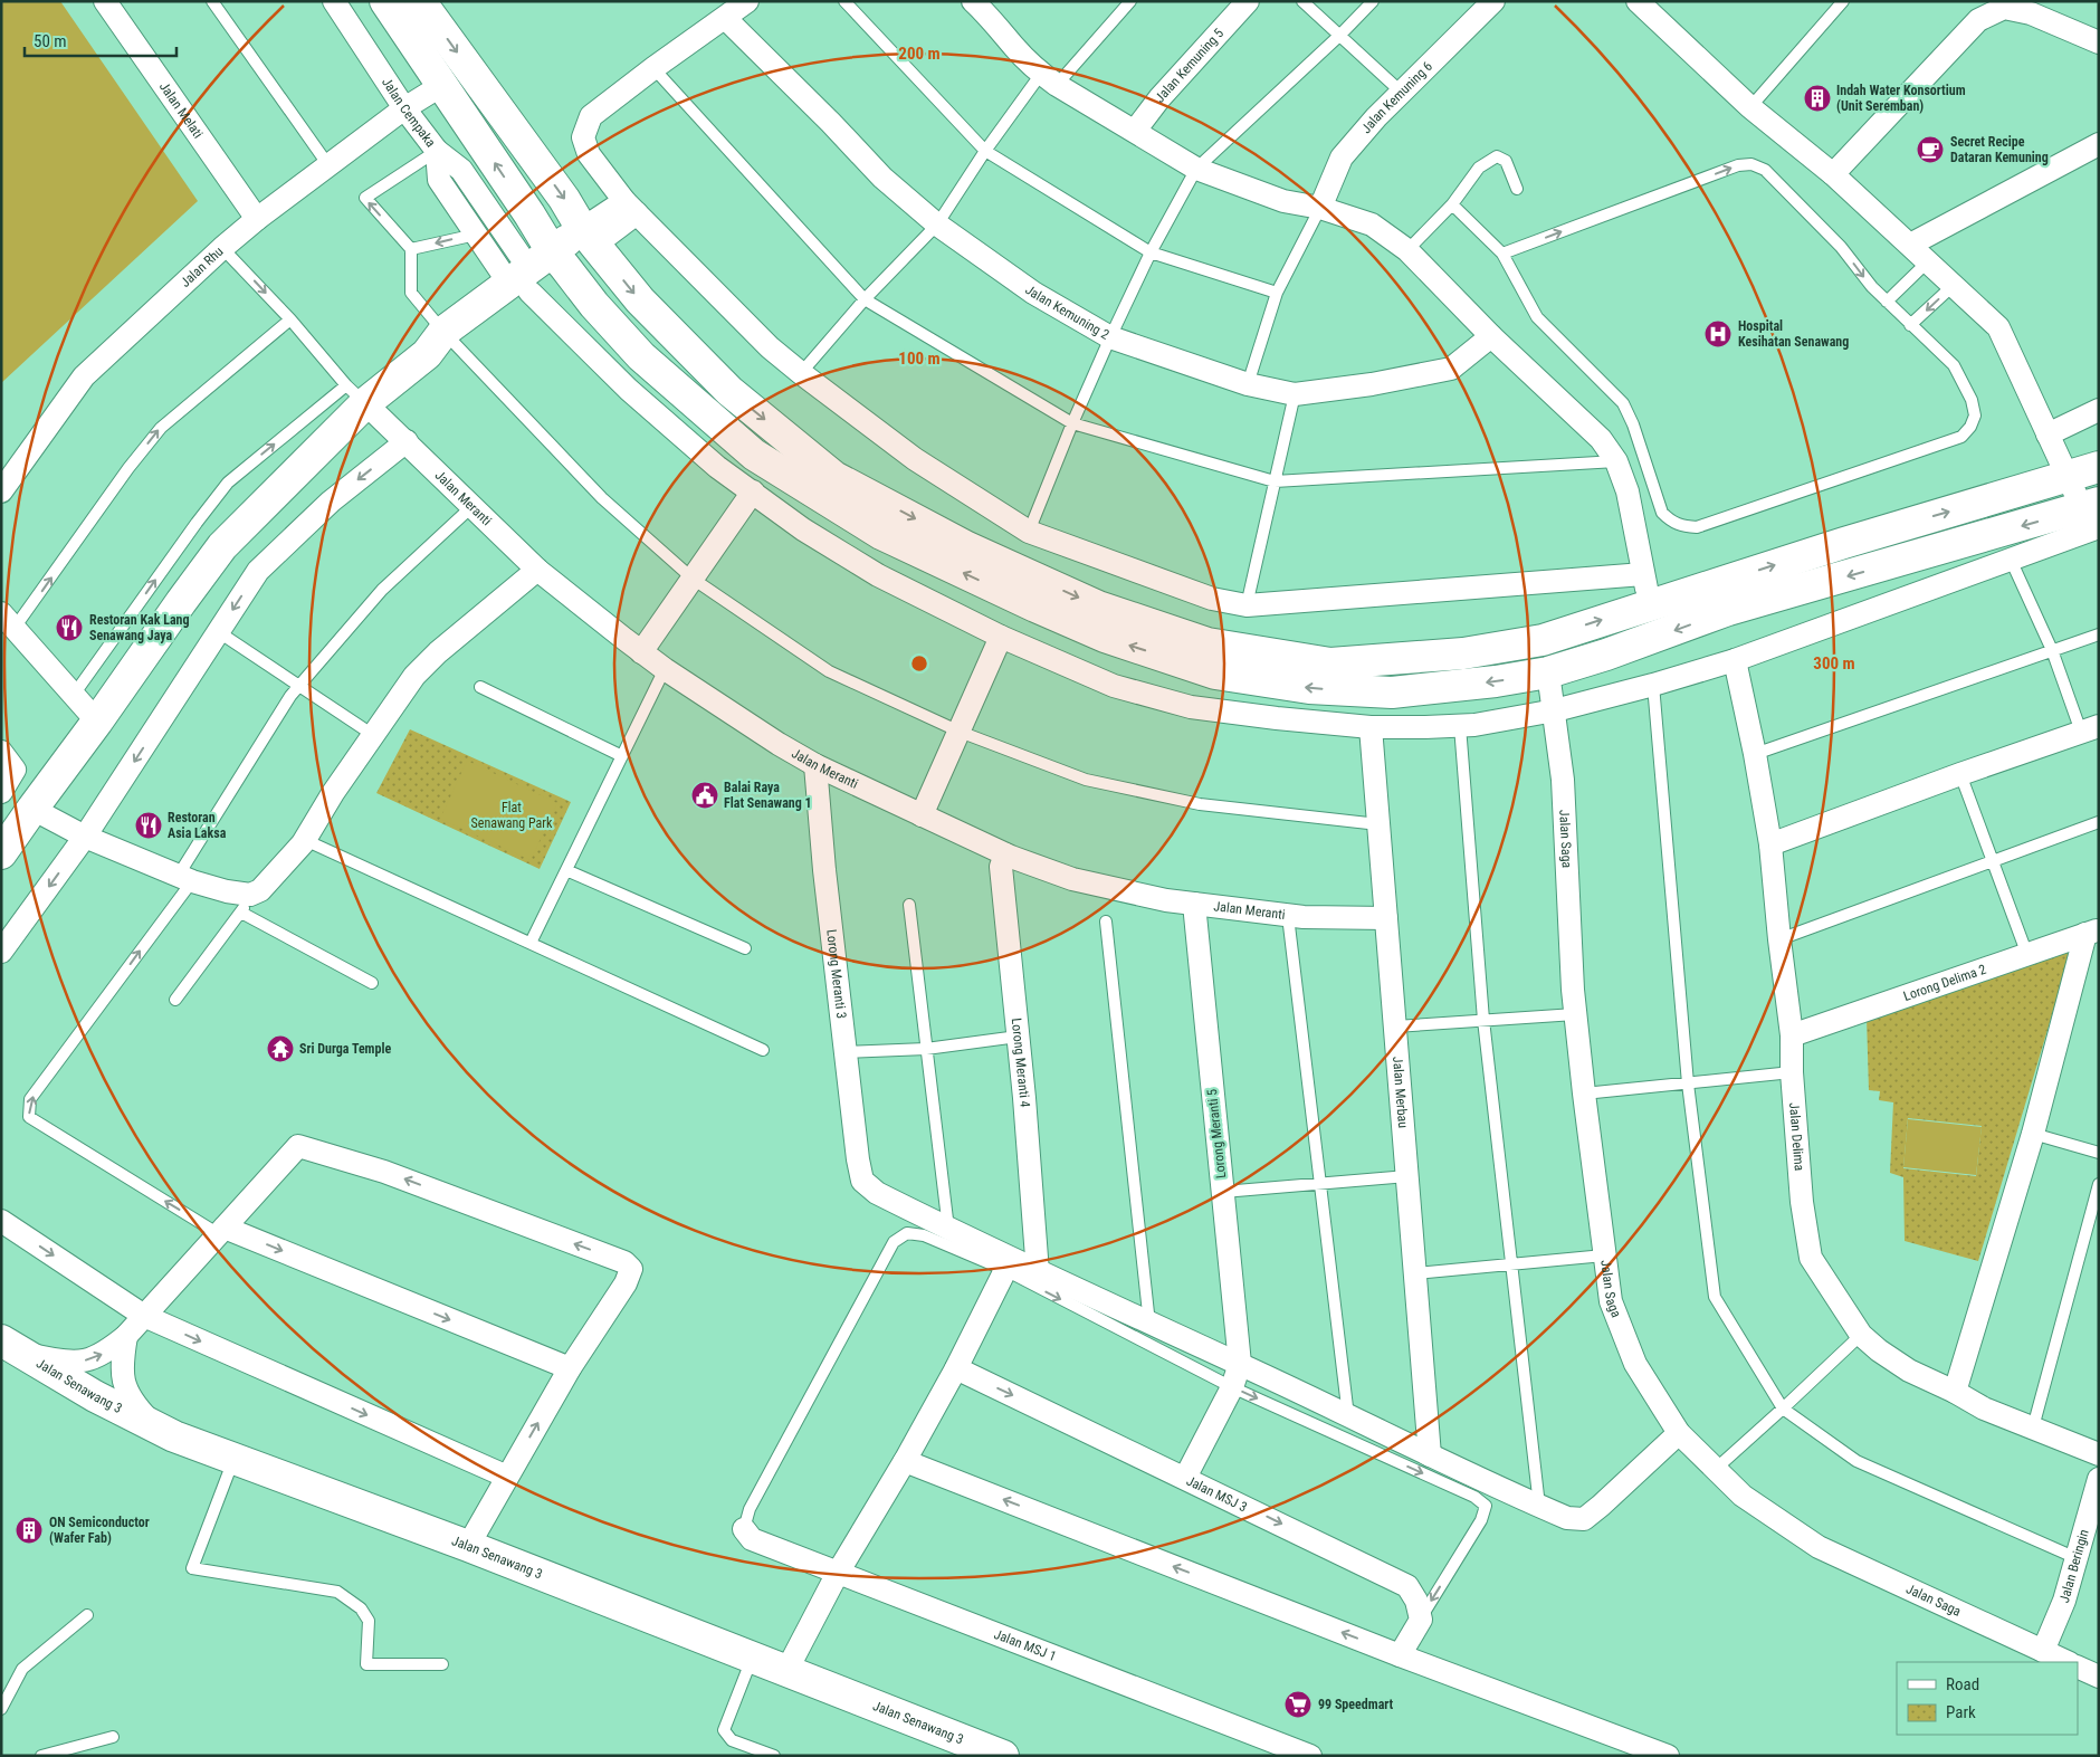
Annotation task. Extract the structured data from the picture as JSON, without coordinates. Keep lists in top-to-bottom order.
{
  "streets": {
    "street": [
      "Jalan Kemuning 5",
      "Jalan Kemuning 6",
      "Jalan Melati",
      "Jalan Cempaka",
      "Jalan Rhu",
      "Jalan Kemuning 2",
      "Jalan Meranti",
      "Jalan Saga",
      "Lorong Meranti 3",
      "Lorong Delima 2",
      "Lorong Meranti 4",
      "Jalan Merbau",
      "Lorong Meranti 5",
      "Jalan Delima",
      "Jalan Senawang 3",
      "Jalan MSJ 3",
      "Jalan Beringin",
      "Jalan MSJ 1"
    ]
  },
  "crossings": [
    ["Jalan Melati", "Jalan Rhu"],
    ["Jalan Cempaka", "Jalan Rhu"],
    ["Jalan Meranti", "Lorong Meranti 3"],
    ["Jalan Meranti", "Lorong Meranti 4"],
    ["Jalan Meranti", "Jalan Merbau"],
    ["Jalan Meranti", "Lorong Meranti 5"],
    ["Jalan Saga", "Jalan Beringin"],
    ["Lorong Delima 2", "Jalan Delima"]
  ],
  "parks": ["Flat Senawang Park"],
  "places": {
    "building": ["Indah Water Konsortium (Unit Seremban)", "ON Semiconductor (Wafer Fab)"],
    "cafe": ["Secret Recipe Dataran Kemuning"],
    "hospital": ["Hospital Kesihatan Senawang"],
    "restaurant": ["Restoran Kak Lang Senawang Jaya", "Restoran Asia Laksa"],
    "public building": ["Balai Raya Flat Senawang 1"],
    "temple": ["Sri Durga Temple"],
    "supermarket": ["99 Speedmart"]
  },
  "legend": ["Road", "Park"],
  "scale_bar": "50 m",
  "rings": ["200 m", "100 m", "300 m"]
}
